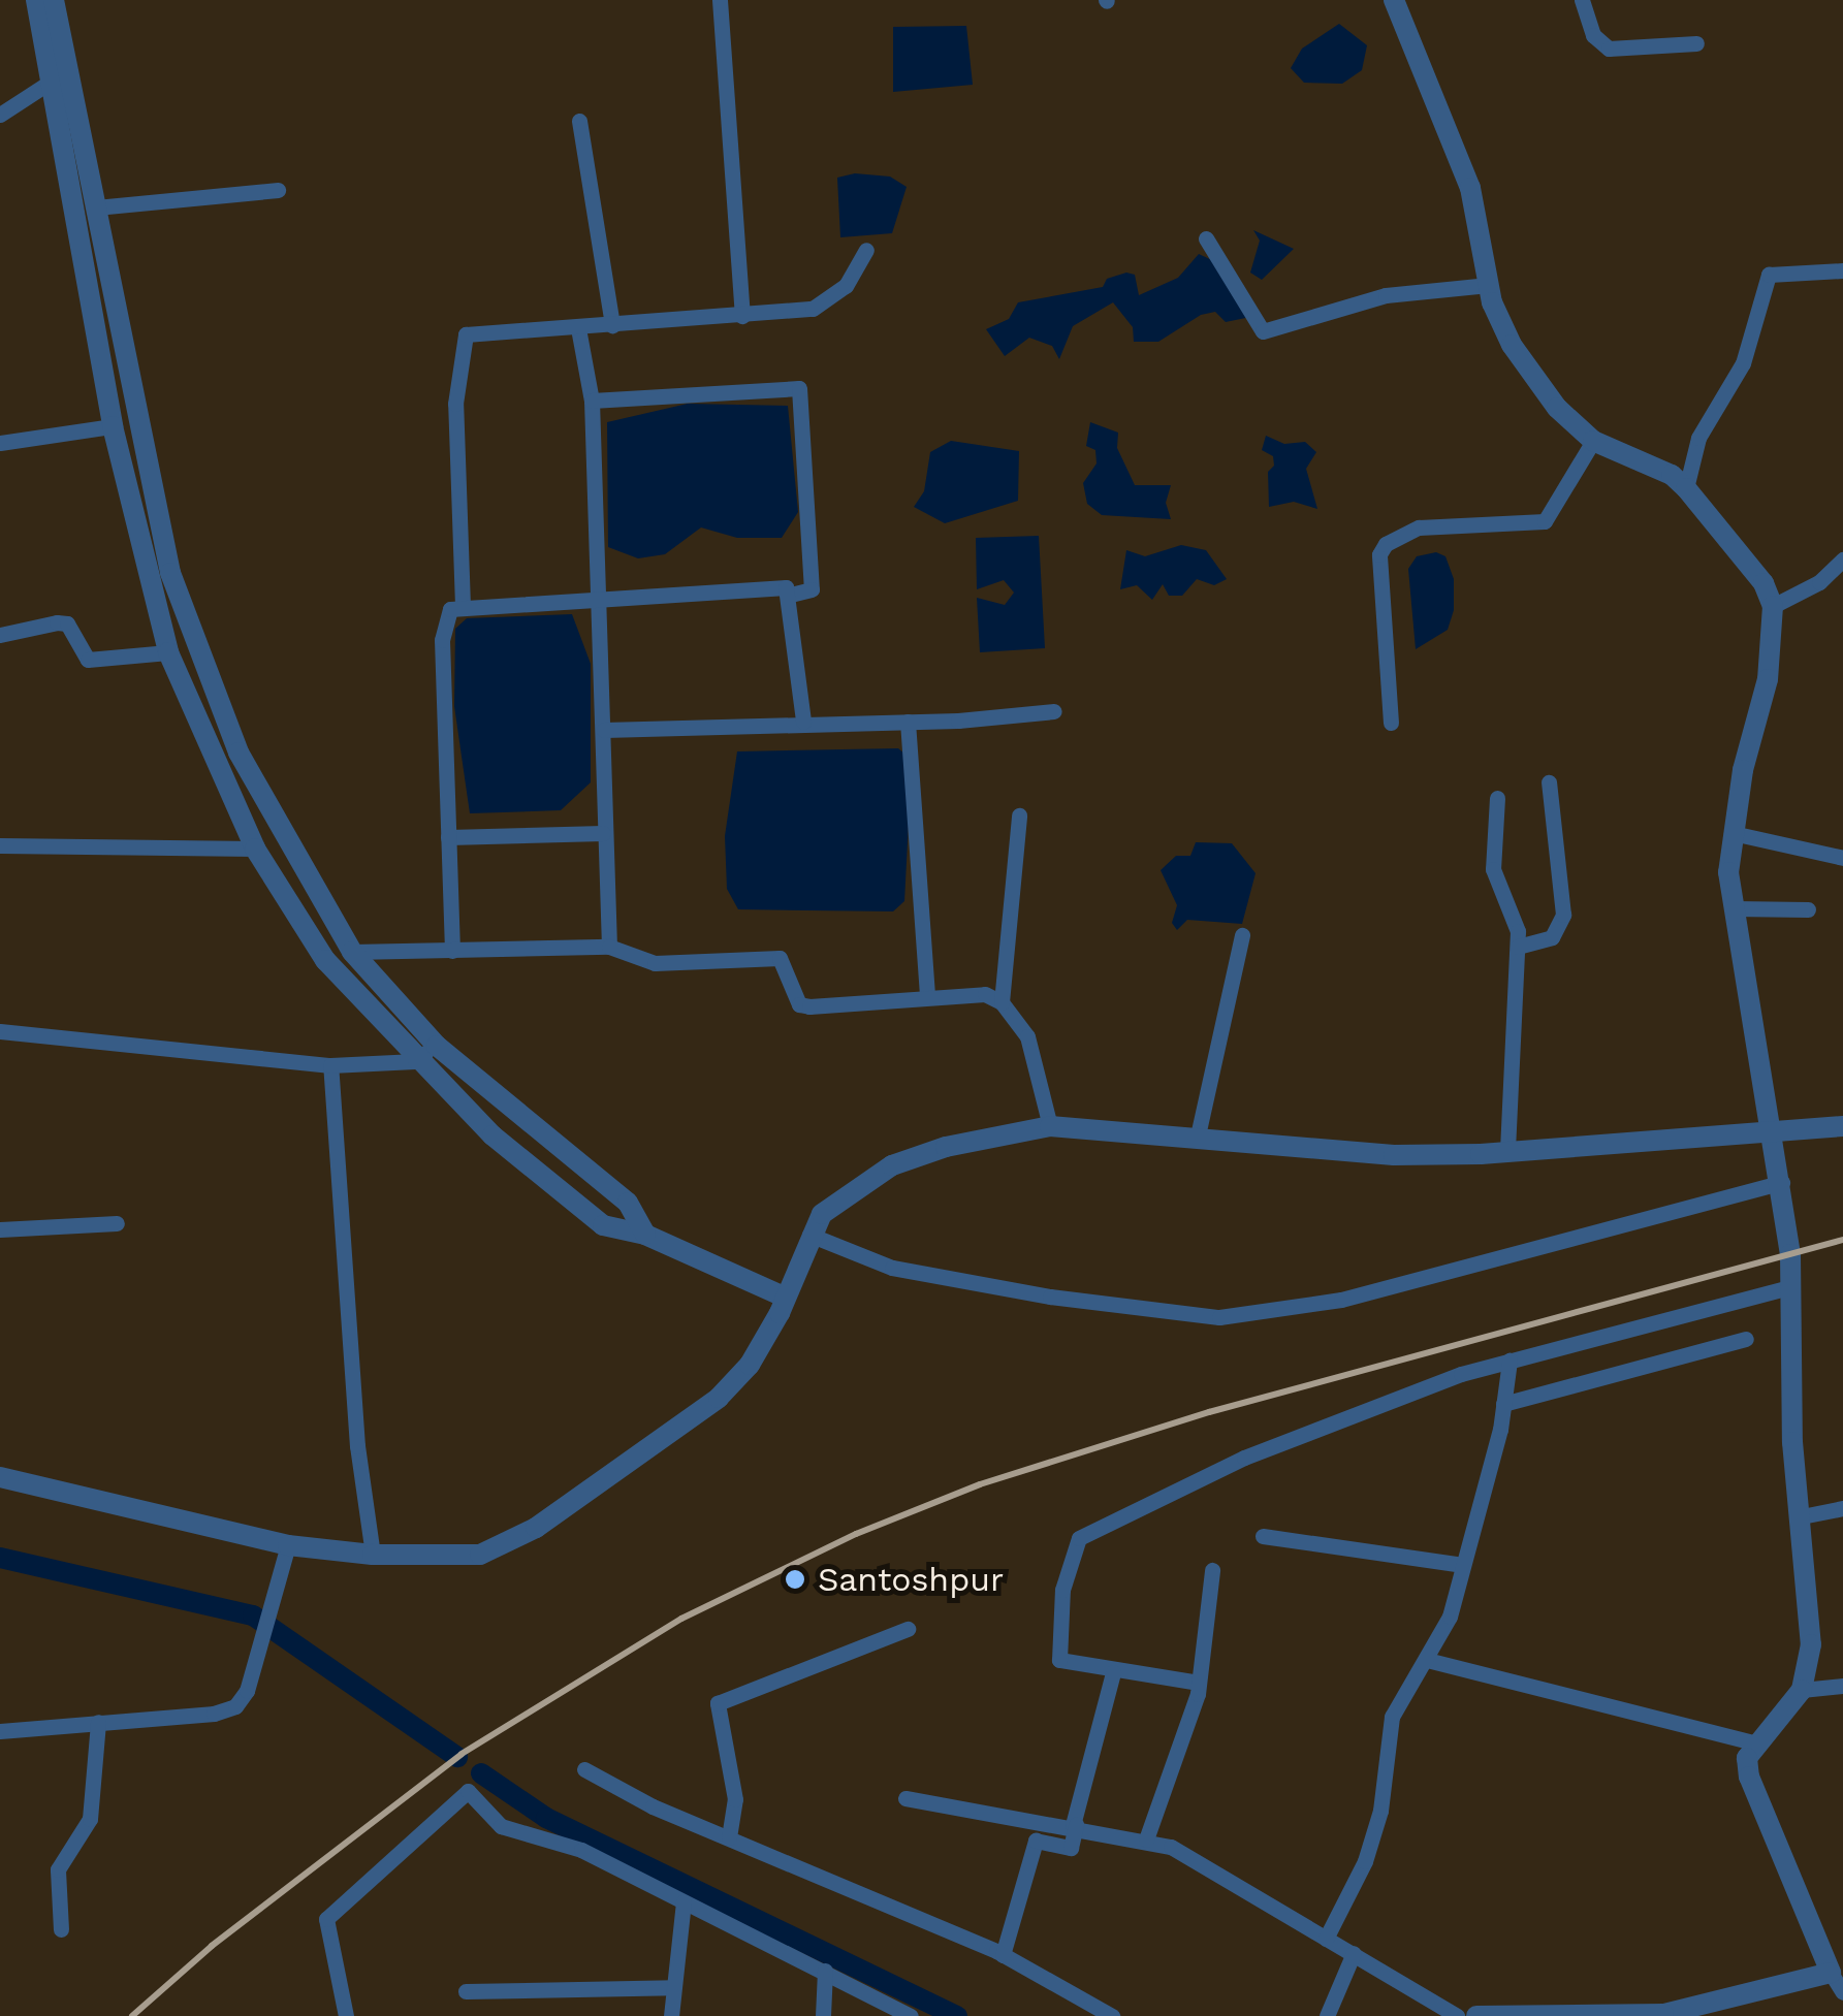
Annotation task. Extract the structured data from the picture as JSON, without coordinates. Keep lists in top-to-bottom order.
{
  "places": ["Santoshpur"]
}
